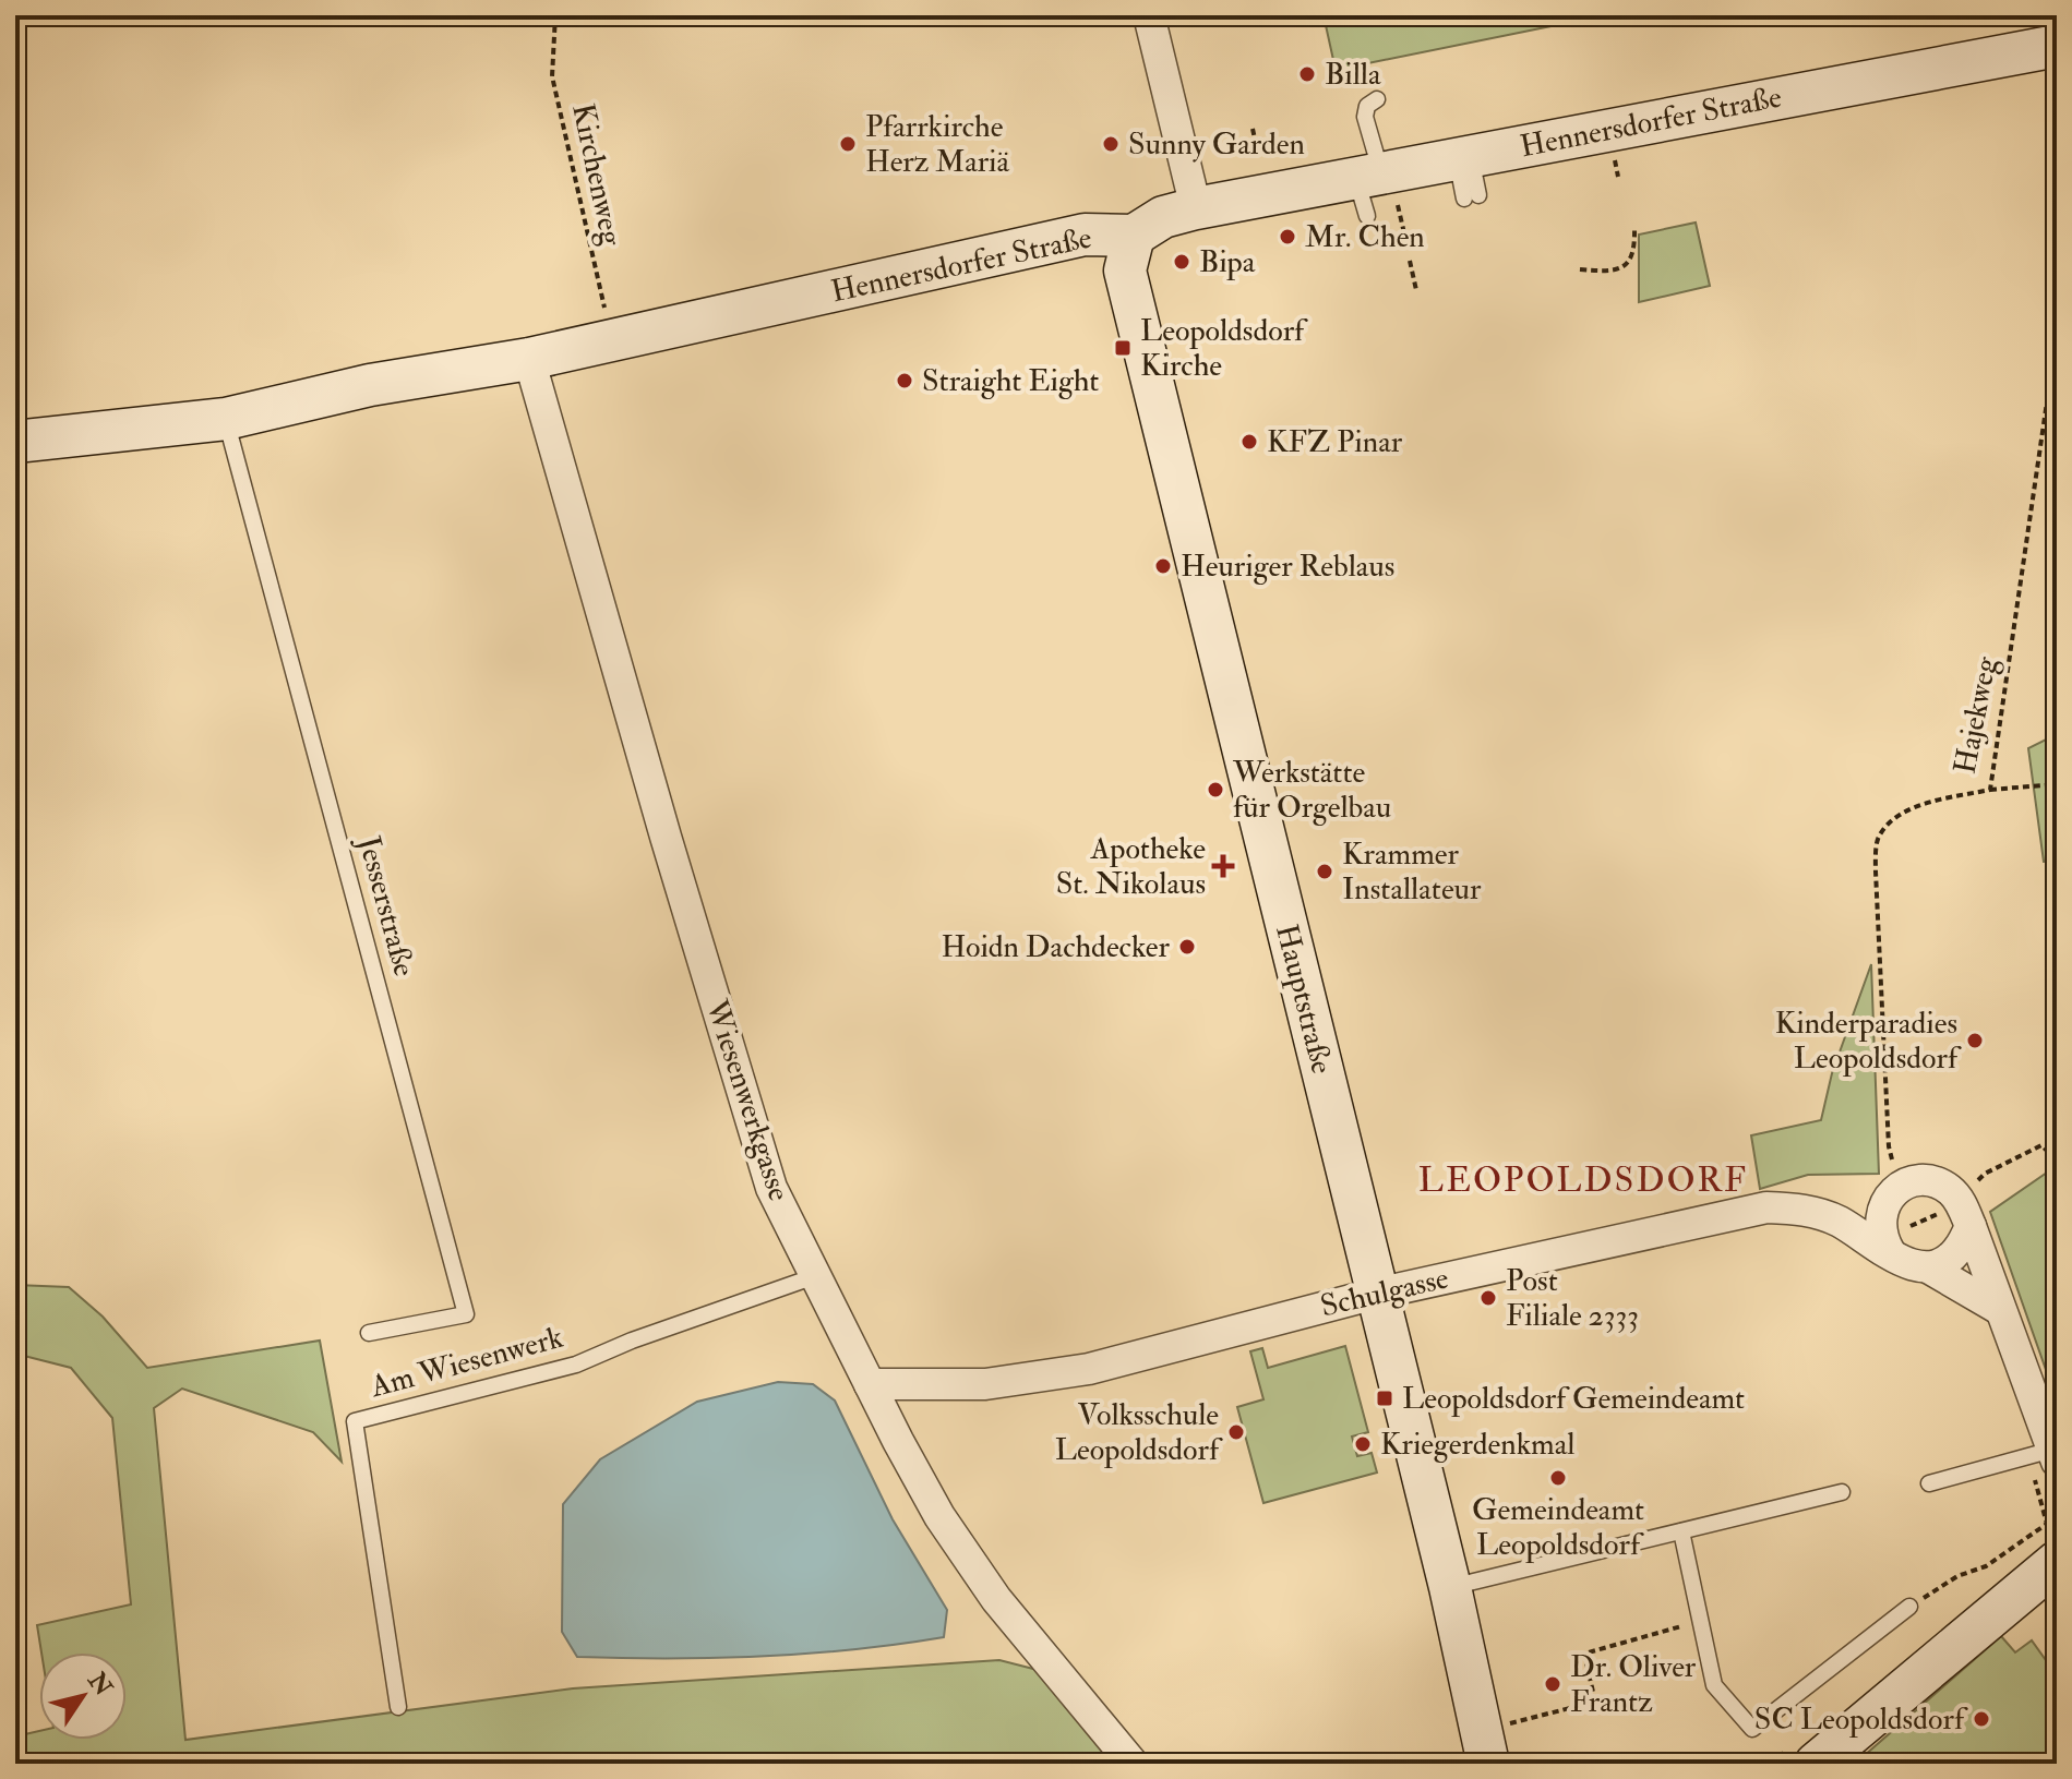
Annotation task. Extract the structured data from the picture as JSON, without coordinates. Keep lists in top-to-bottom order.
{
  "streets": {
    "street": [
      "Hennersdorfer Straße",
      "Hauptstraße",
      "Wiesenwerkgasse",
      "Schulgasse"
    ],
    "lane": ["Jesserstraße", "Am Wiesenwerk"],
    "path": ["Kirchenweg", "Hajekweg"]
  },
  "crossings": [
    ["Hennersdorfer Straße", "Kirchenweg"],
    ["Hennersdorfer Straße", "Jesserstraße"],
    ["Hennersdorfer Straße", "Hauptstraße"],
    ["Hennersdorfer Straße", "Wiesenwerkgasse"],
    ["Hauptstraße", "Schulgasse"],
    ["Wiesenwerkgasse", "Schulgasse"],
    ["Wiesenwerkgasse", "Am Wiesenwerk"]
  ],
  "districts": ["LEOPOLDSDORF"],
  "places": {
    "other": [
      "Billa",
      "Pfarrkirche Herz Mariä",
      "Sunny Garden",
      "Mr. Chen",
      "Bipa",
      "Straight Eight",
      "KFZ Pinar",
      "Heuriger Reblaus",
      "Werkstätte für Orgelbau",
      "Krammer Installateur",
      "Hoidn Dachdecker",
      "Kinderparadies Leopoldsdorf",
      "Post Filiale 2333",
      "Volksschule Leopoldsdorf",
      "Kriegerdenkmal",
      "Gemeindeamt Leopoldsdorf",
      "Dr. Oliver Frantz",
      "SC Leopoldsdorf"
    ],
    "transit": ["Leopoldsdorf Kirche", "Leopoldsdorf Gemeindeamt"],
    "health": ["Apotheke St. Nikolaus"]
  },
  "north": "top right"
}
